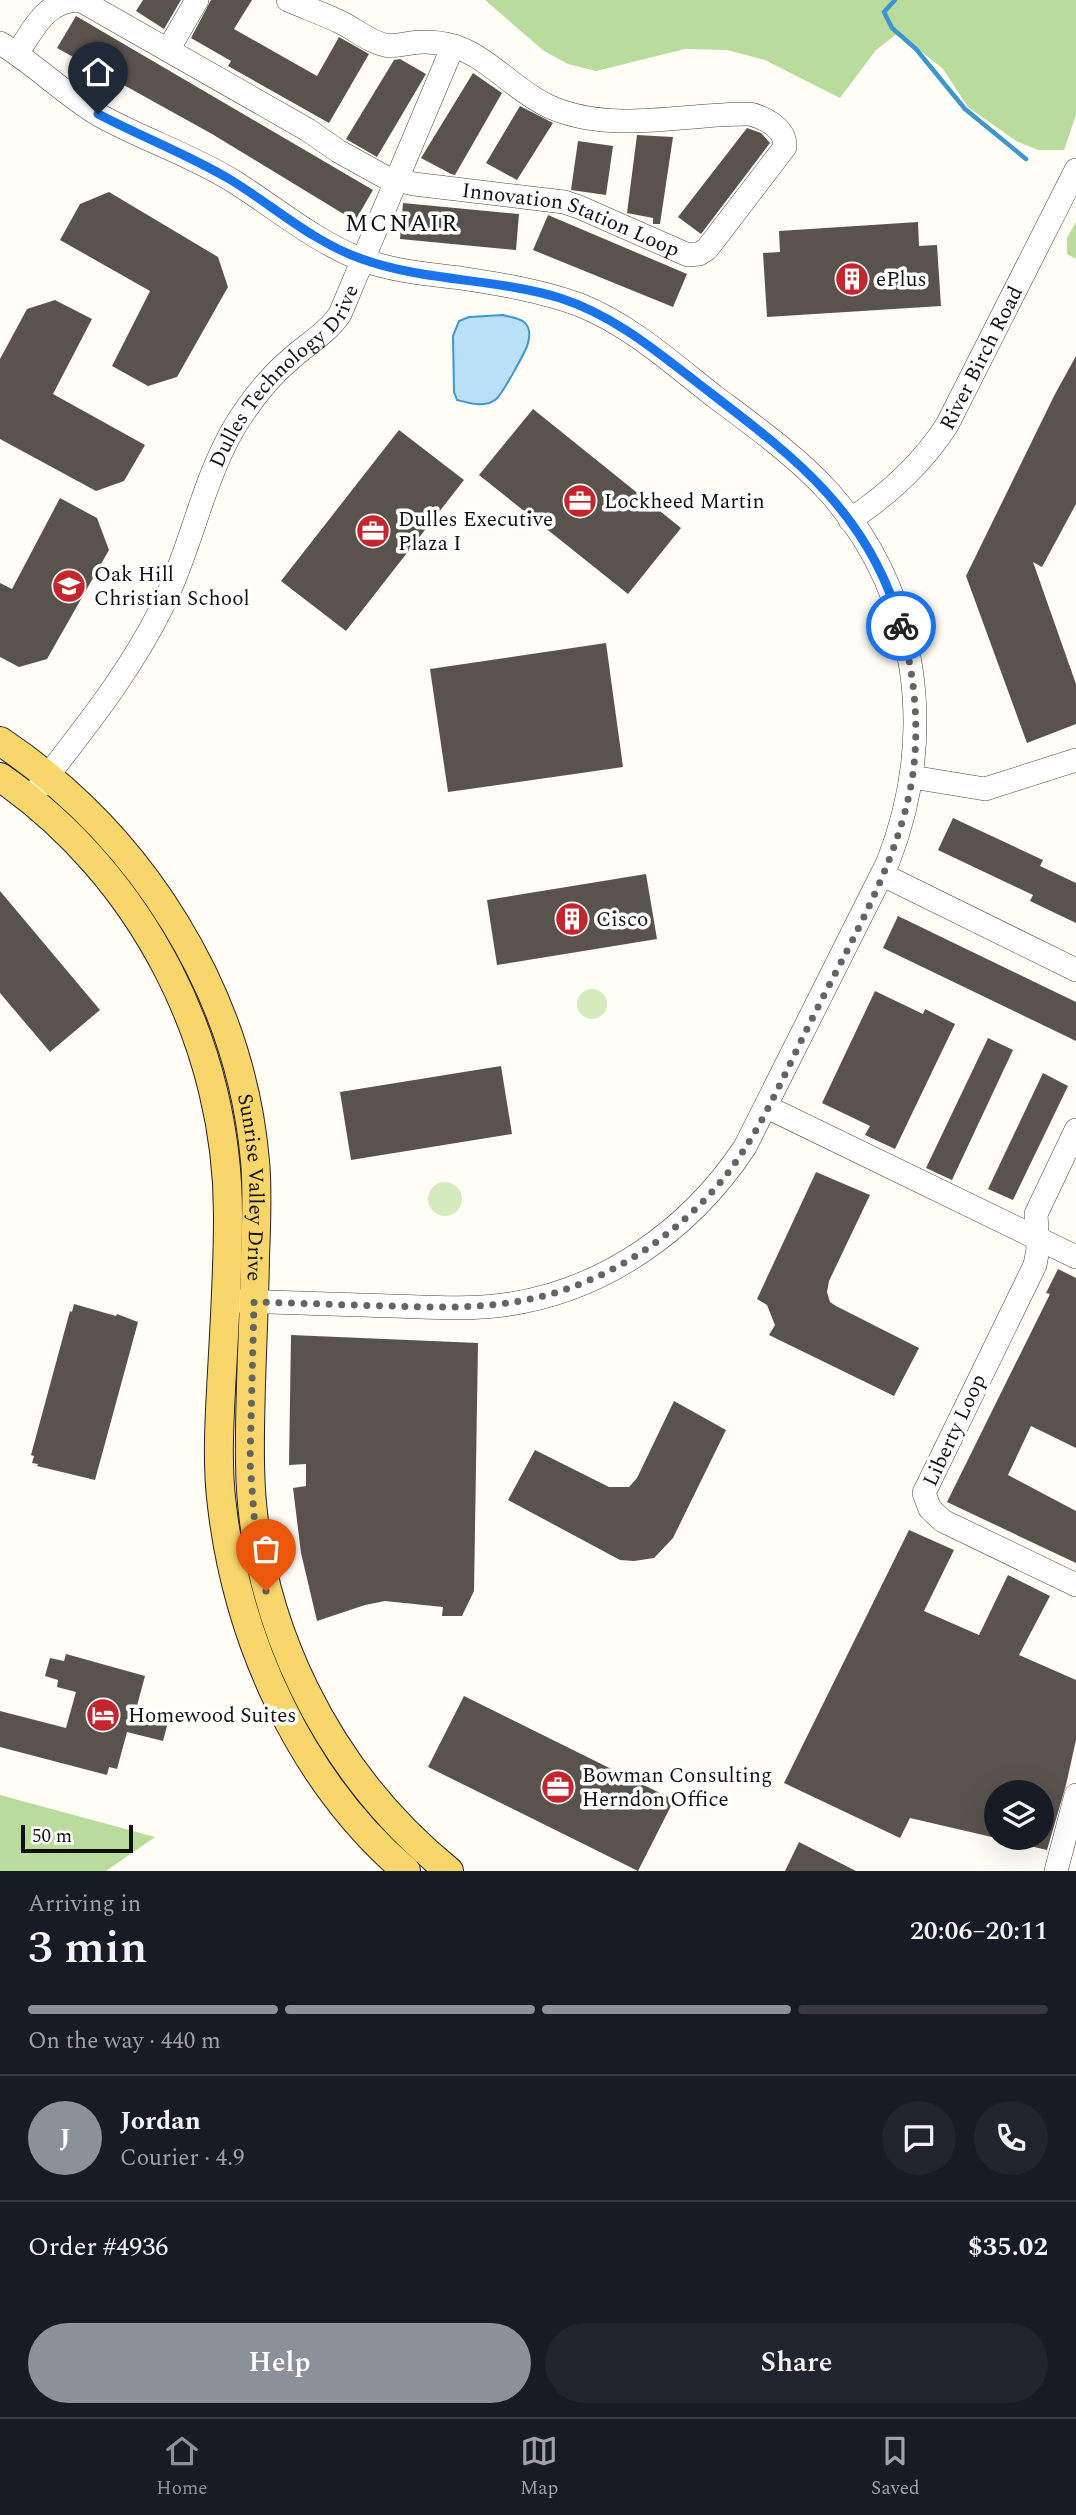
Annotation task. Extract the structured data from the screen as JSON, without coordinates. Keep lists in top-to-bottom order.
{
  "streets": {
    "main road": ["Sunrise Valley Drive"],
    "street": [
      "Innovation Station Loop",
      "River Birch Road",
      "Dulles Technology Drive",
      "Liberty Loop"
    ]
  },
  "crossings": [
    ["River Birch Road", "Dulles Technology Drive"],
    ["Dulles Technology Drive", "Sunrise Valley Drive"]
  ],
  "districts": ["MCNAIR"],
  "places": {
    "building": ["ePlus", "Cisco"],
    "office": ["Lockheed Martin", "Dulles Executive Plaza I", "Bowman Consulting Herndon Office"],
    "school or university": ["Oak Hill Christian School"],
    "hotel": ["Homewood Suites"]
  },
  "scale_bar": "50 m",
  "page": {
    "scale": "50 m",
    "heading": ["3 min", "Arriving in", "20:06–20:11"],
    "panel": [
      "Jordan",
      "Courier · 4.9",
      "Order #4936",
      "$35.02"
    ],
    "bar": "On the way · 440 m",
    "round": "J",
    "buttons": ["Help", "Share"],
    "tabs": ["Home", "Map", "Saved"]
  }
}
